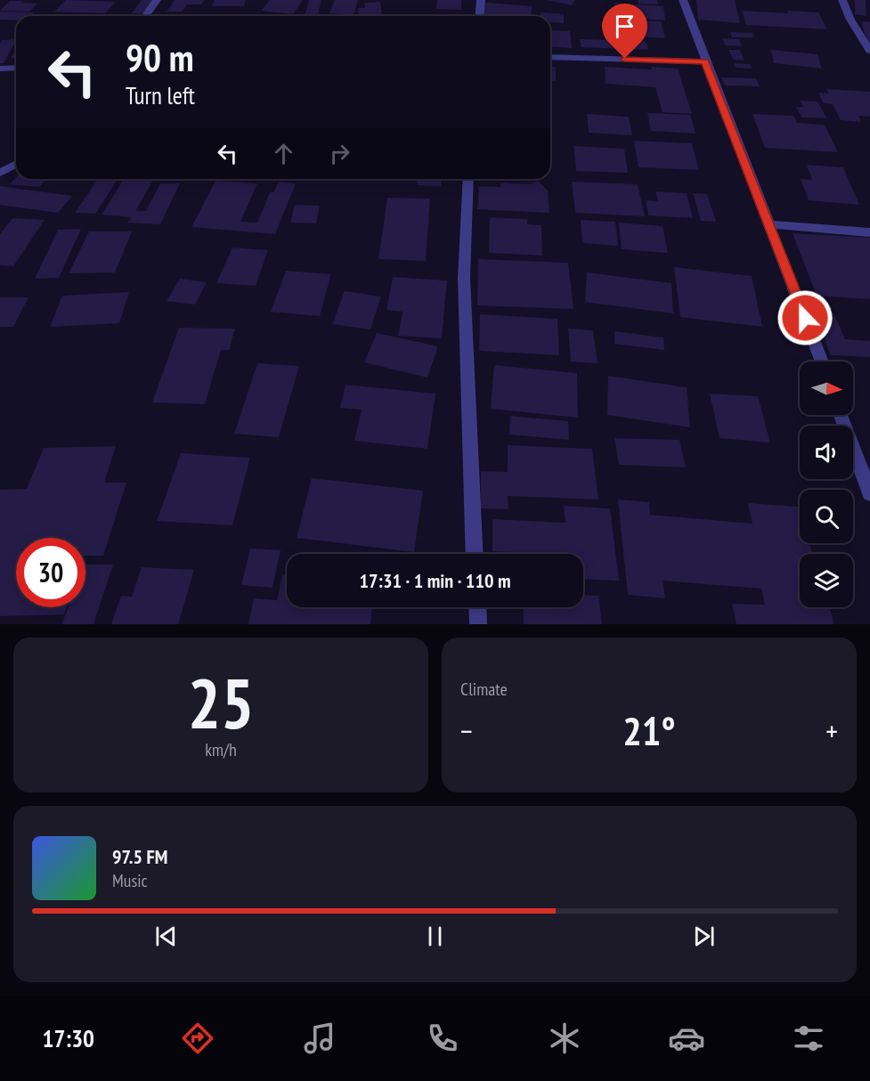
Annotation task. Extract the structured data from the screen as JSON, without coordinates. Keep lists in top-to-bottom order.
{
  "north": "right",
  "page": {
    "turn": ["90 m", "Turn left"],
    "limit": "30",
    "trip": "17:31 · 1 min · 110 m",
    "tile": [
      ["25", "km/h"],
      "Climate"
    ],
    "heat": ["−", "21°", "+"],
    "song": ["97.5 FM", "Music"],
    "tabs": "17:30"
  }
}
